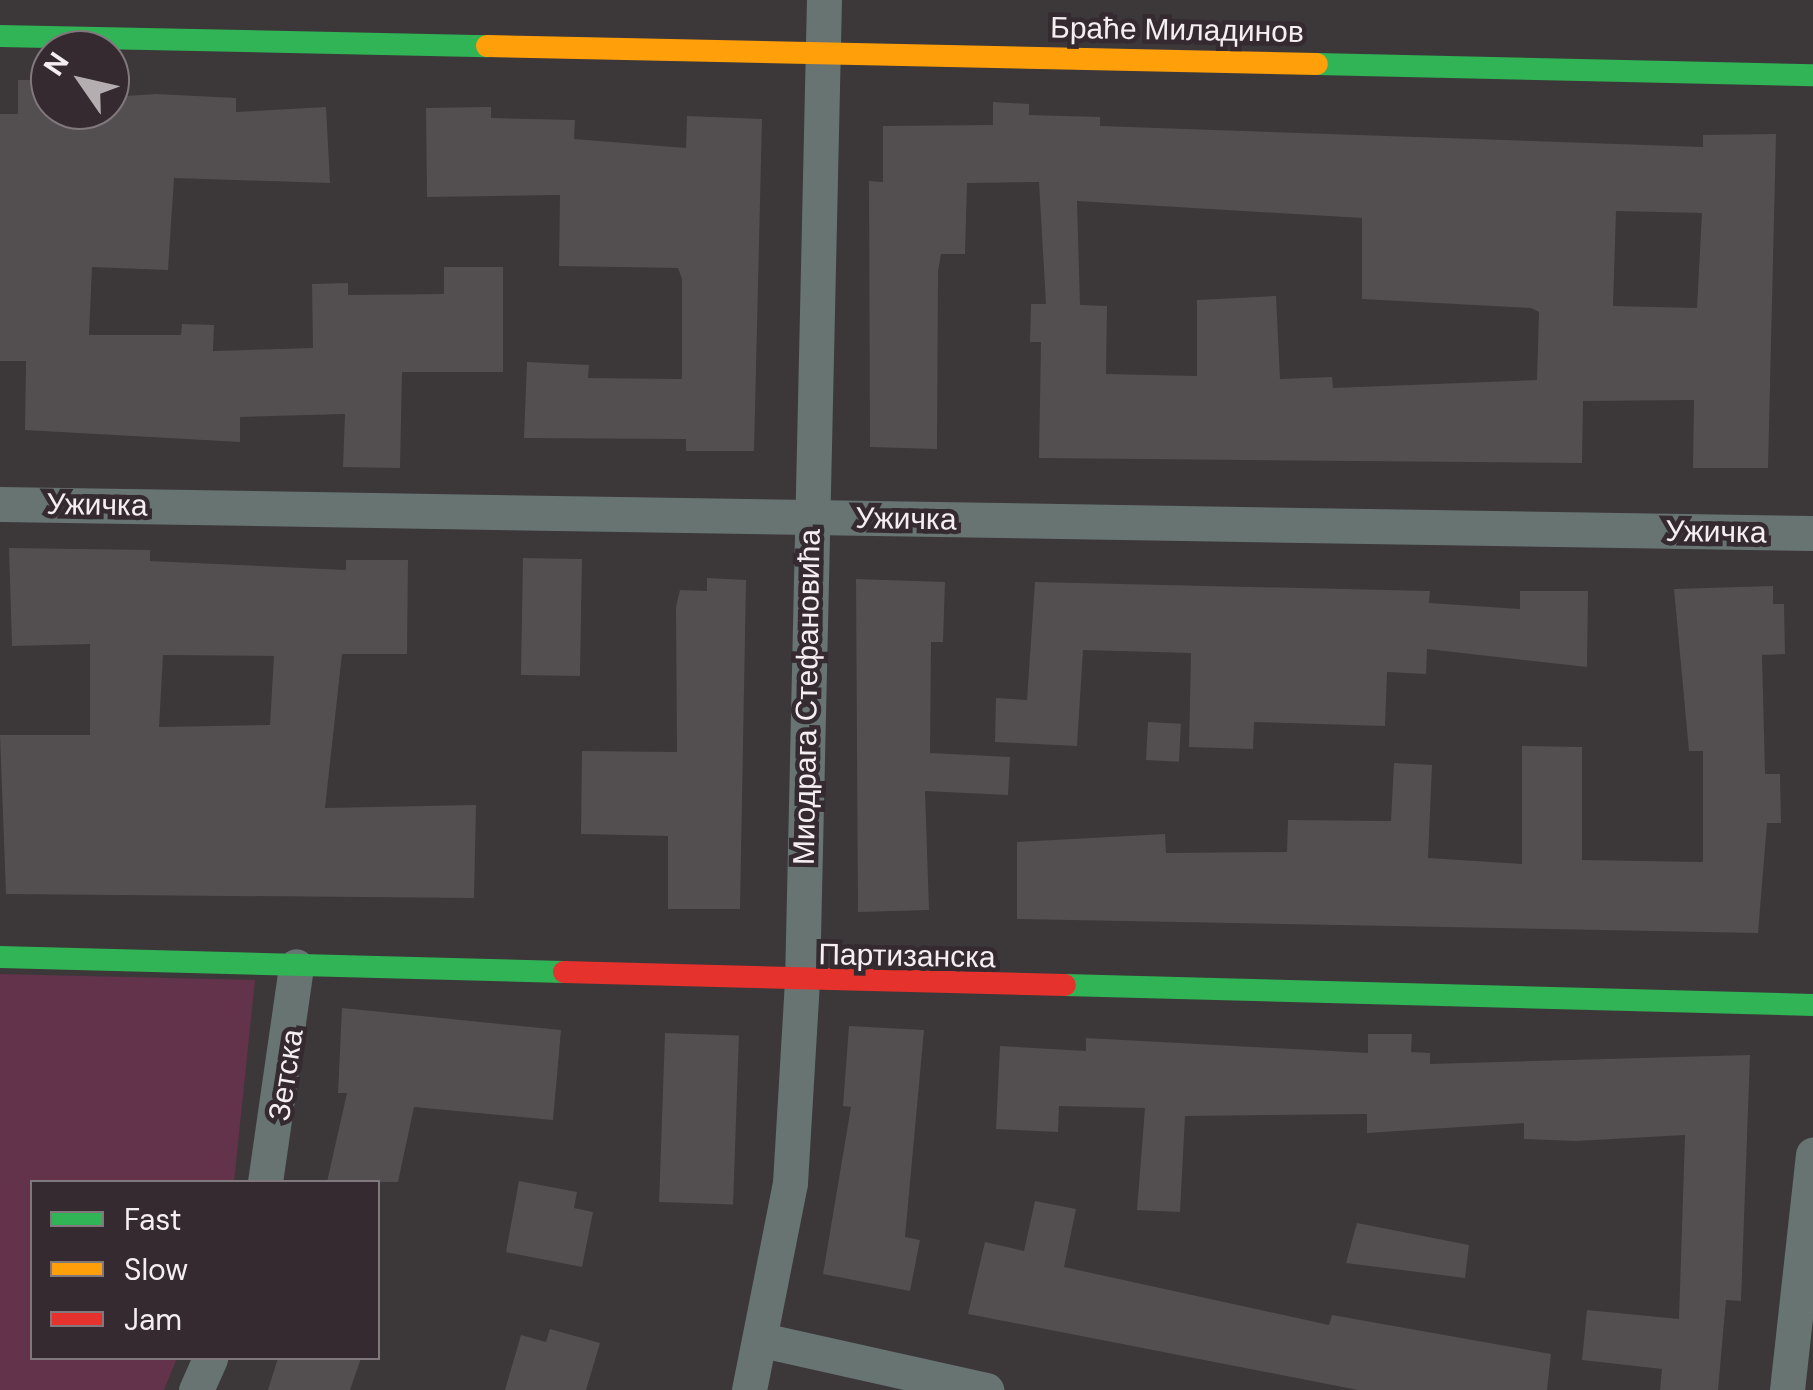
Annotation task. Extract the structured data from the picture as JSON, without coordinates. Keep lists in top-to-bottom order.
{
  "streets": {
    "street": [
      "Браће Миладинов",
      "Ужичка",
      "Миодрага Стефановића",
      "Партизанска",
      "Зетска"
    ]
  },
  "crossings": [
    ["Браће Миладинов", "Миодрага Стефановића"],
    ["Ужичка", "Миодрага Стефановића"],
    ["Миодрага Стефановића", "Партизанска"],
    ["Партизанска", "Зетска"]
  ],
  "legend": ["Fast", "Slow", "Jam"],
  "north": "top left"
}
